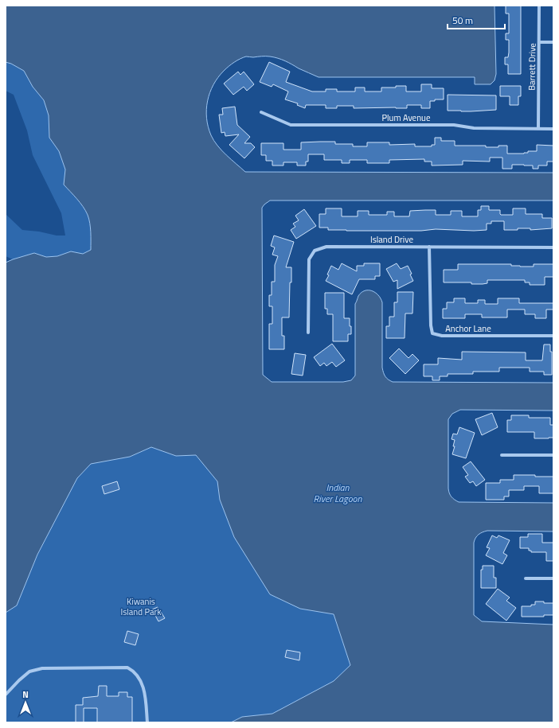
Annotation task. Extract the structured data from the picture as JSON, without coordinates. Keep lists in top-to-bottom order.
{
  "streets": {
    "street": [
      "Barrett Drive",
      "Plum Avenue",
      "Island Drive",
      "Anchor Lane"
    ]
  },
  "crossings": [
    ["Barrett Drive", "Plum Avenue"],
    ["Island Drive", "Anchor Lane"]
  ],
  "water": ["Indian River Lagoon"],
  "parks": ["Kiwanis Island Park"],
  "scale_bar": "50 m",
  "north": "top"
}
